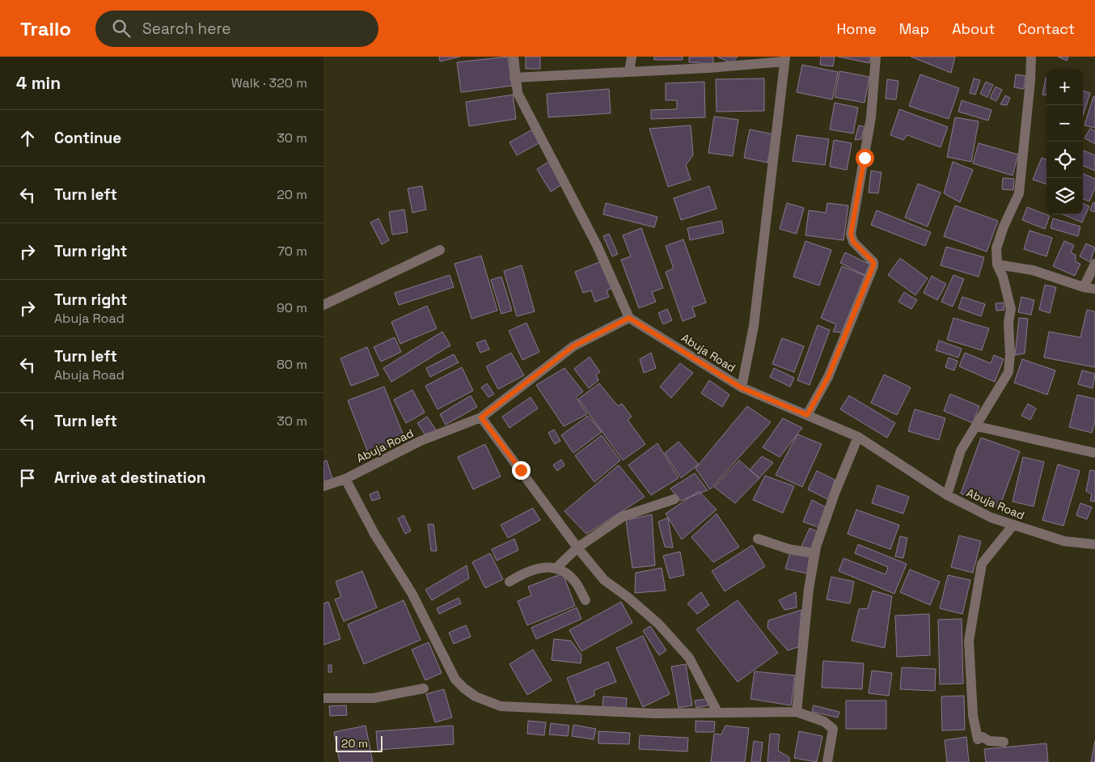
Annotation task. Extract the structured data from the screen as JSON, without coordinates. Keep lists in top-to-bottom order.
{
  "streets": {
    "street": ["Abuja Road"]
  },
  "scale_bar": "20 m",
  "page": {
    "header": "Trailo",
    "search": "Search here",
    "nav": [
      "Home",
      "Map",
      "About",
      "Contact"
    ],
    "heading": ["4 min", "Walk · 320 m"],
    "map_buttons": ["+", "−"],
    "list": [
      ["Continue", "30 m"],
      ["Turn left", "20 m"],
      ["Turn right", "70 m"],
      ["Turn right", "Abuja Road", "90 m"],
      ["Turn left", "Abuja Road", "80 m"],
      ["Turn left", "30 m"],
      "Arrive at destination"
    ],
    "scale": "20 m"
  }
}
